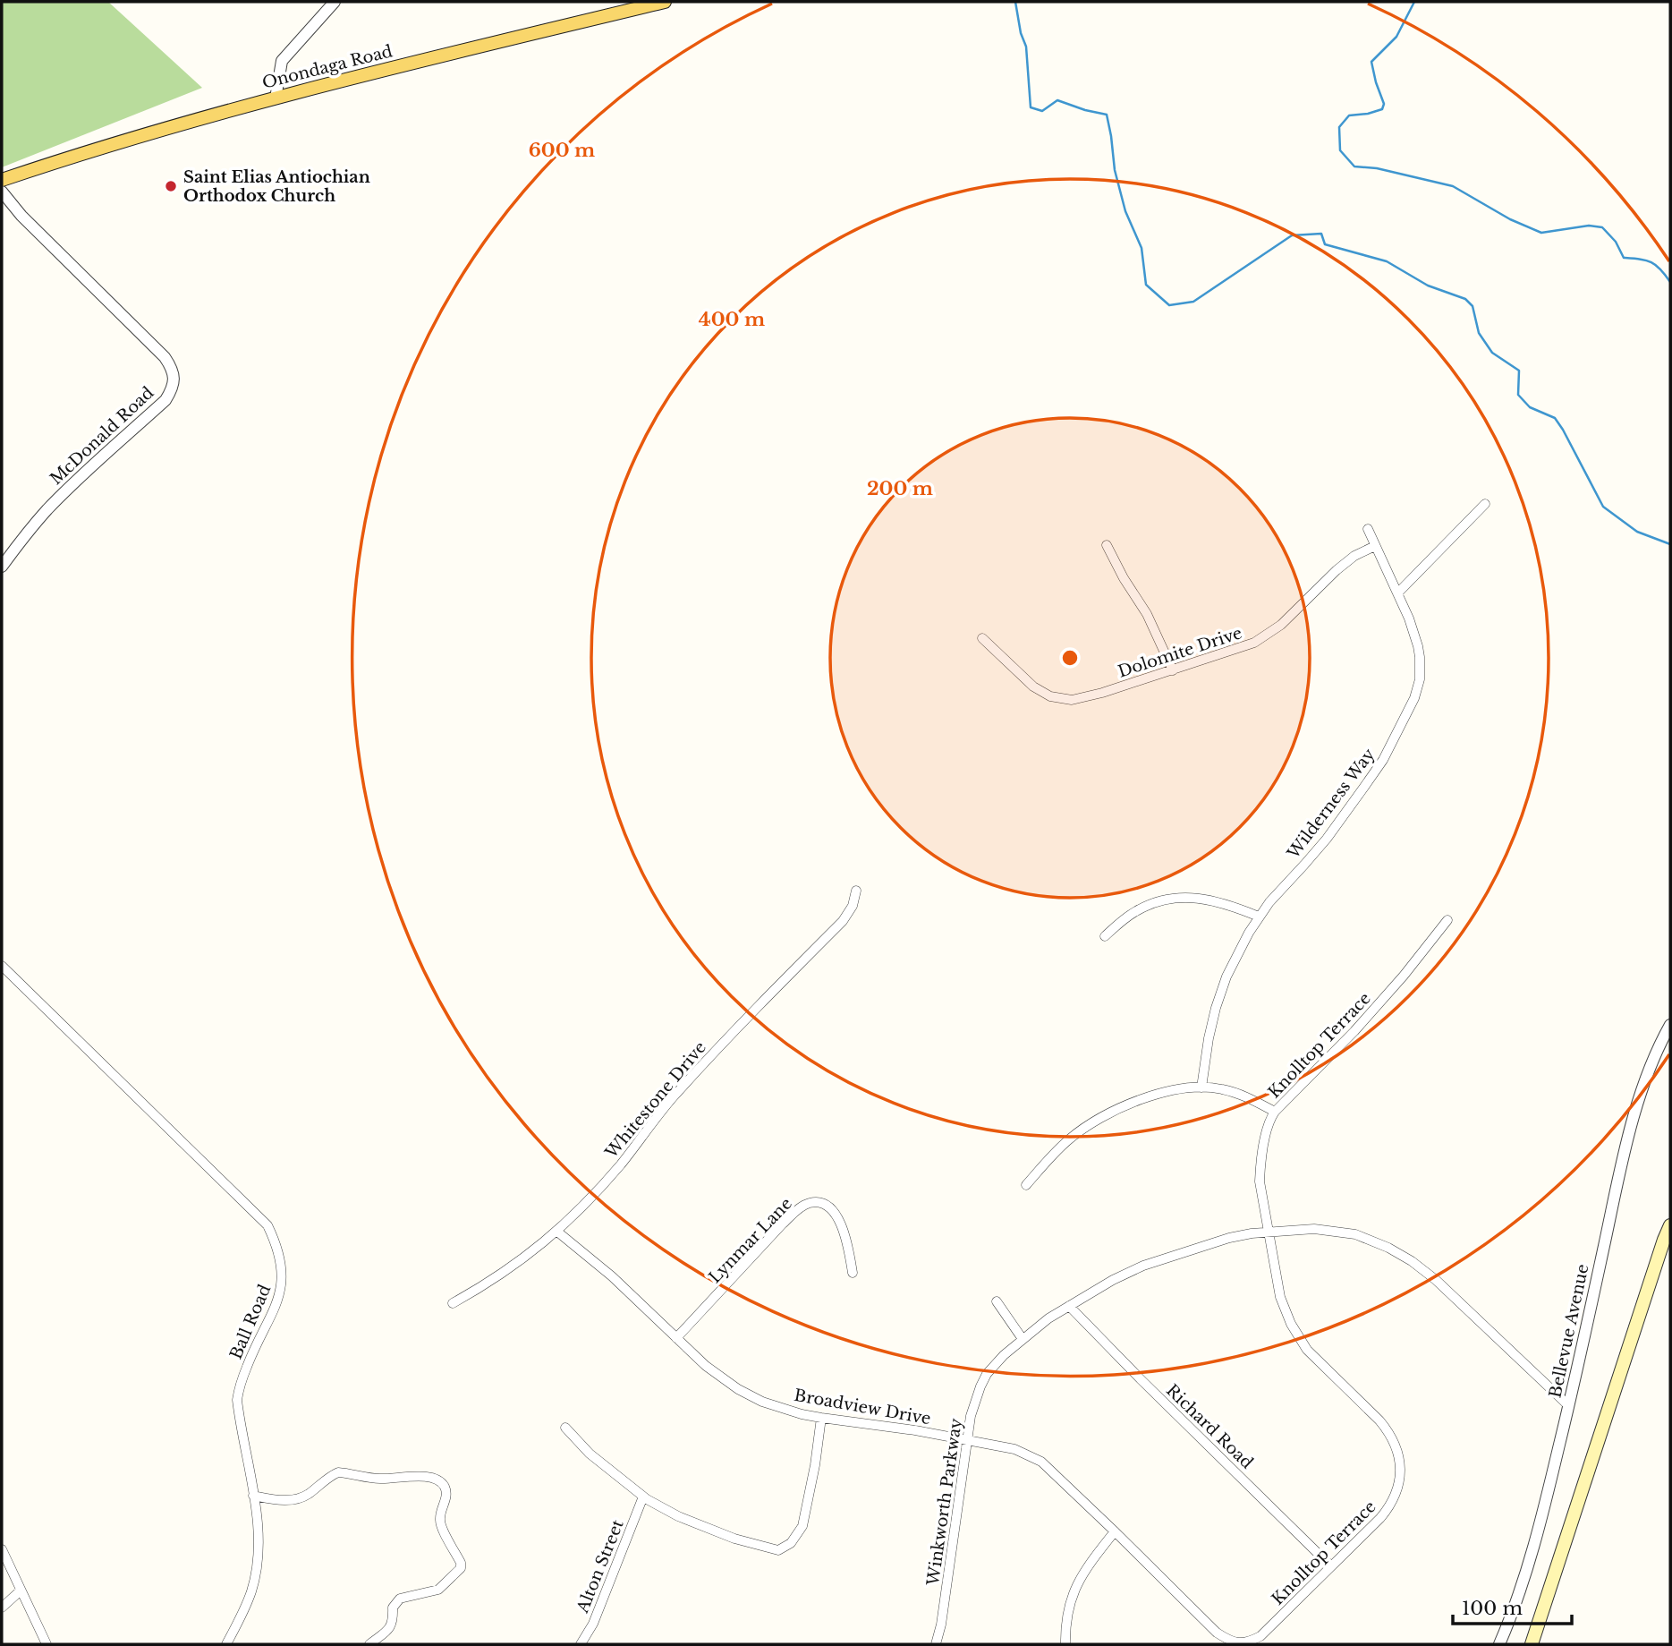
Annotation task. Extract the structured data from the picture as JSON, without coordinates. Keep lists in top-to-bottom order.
{
  "streets": {
    "main road": ["Onondaga Road"],
    "street": [
      "McDonald Road",
      "Dolomite Drive",
      "Wilderness Way",
      "Knolltop Terrace",
      "Whitestone Drive",
      "Lynmar Lane",
      "Ball Road",
      "Bellevue Avenue",
      "Broadview Drive",
      "Richard Road",
      "Winkworth Parkway",
      "Alton Street"
    ]
  },
  "crossings": [
    ["Dolomite Drive", "Wilderness Way"],
    ["Knolltop Terrace", "Broadview Drive"],
    ["Knolltop Terrace", "Richard Road"],
    ["Knolltop Terrace", "Winkworth Parkway"],
    ["Whitestone Drive", "Broadview Drive"],
    ["Lynmar Lane", "Broadview Drive"],
    ["Bellevue Avenue", "Winkworth Parkway"],
    ["Broadview Drive", "Winkworth Parkway"],
    ["Richard Road", "Winkworth Parkway"]
  ],
  "places": ["Saint Elias Antiochian Orthodox Church"],
  "scale_bar": "100 m",
  "rings": ["600 m", "400 m", "200 m"]
}
